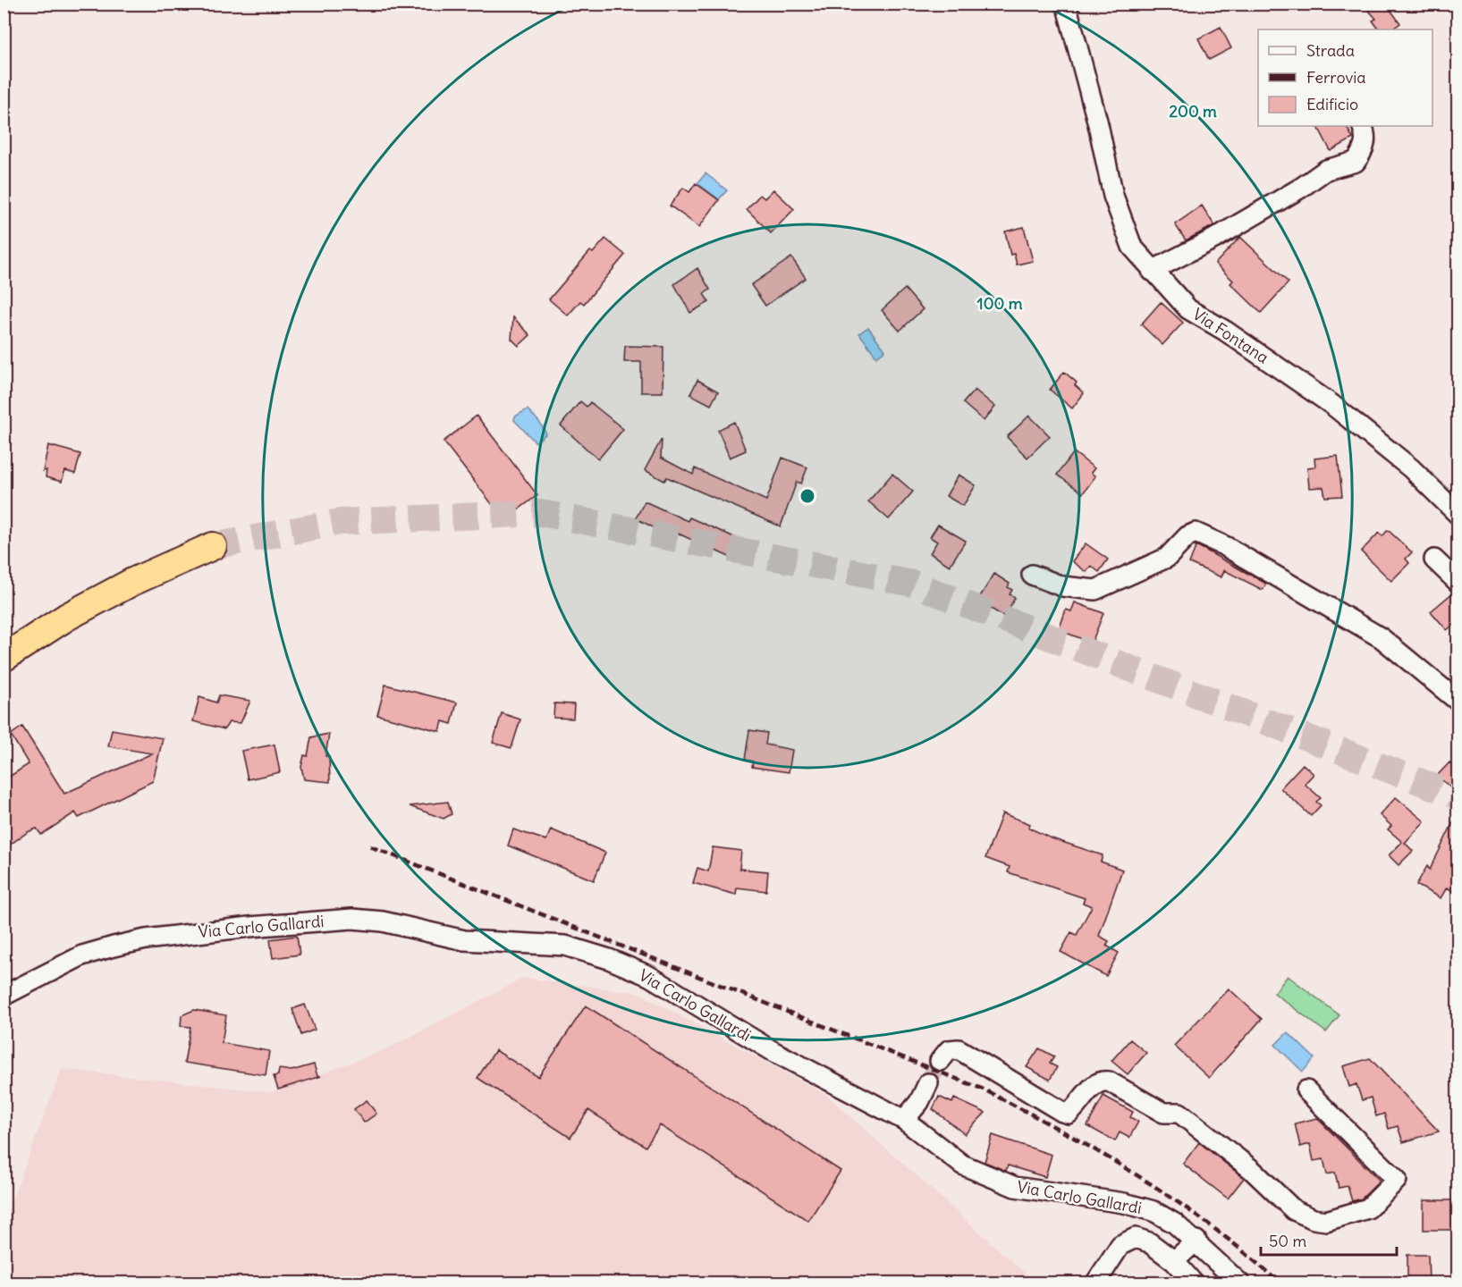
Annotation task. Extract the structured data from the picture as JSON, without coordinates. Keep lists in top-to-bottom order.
{
  "streets": {
    "street": ["Via Fontana", "Via Carlo Gallardi"]
  },
  "legend": ["Strada", "Ferrovia", "Edificio"],
  "scale_bar": "50 m",
  "rings": ["200 m", "100 m"]
}
